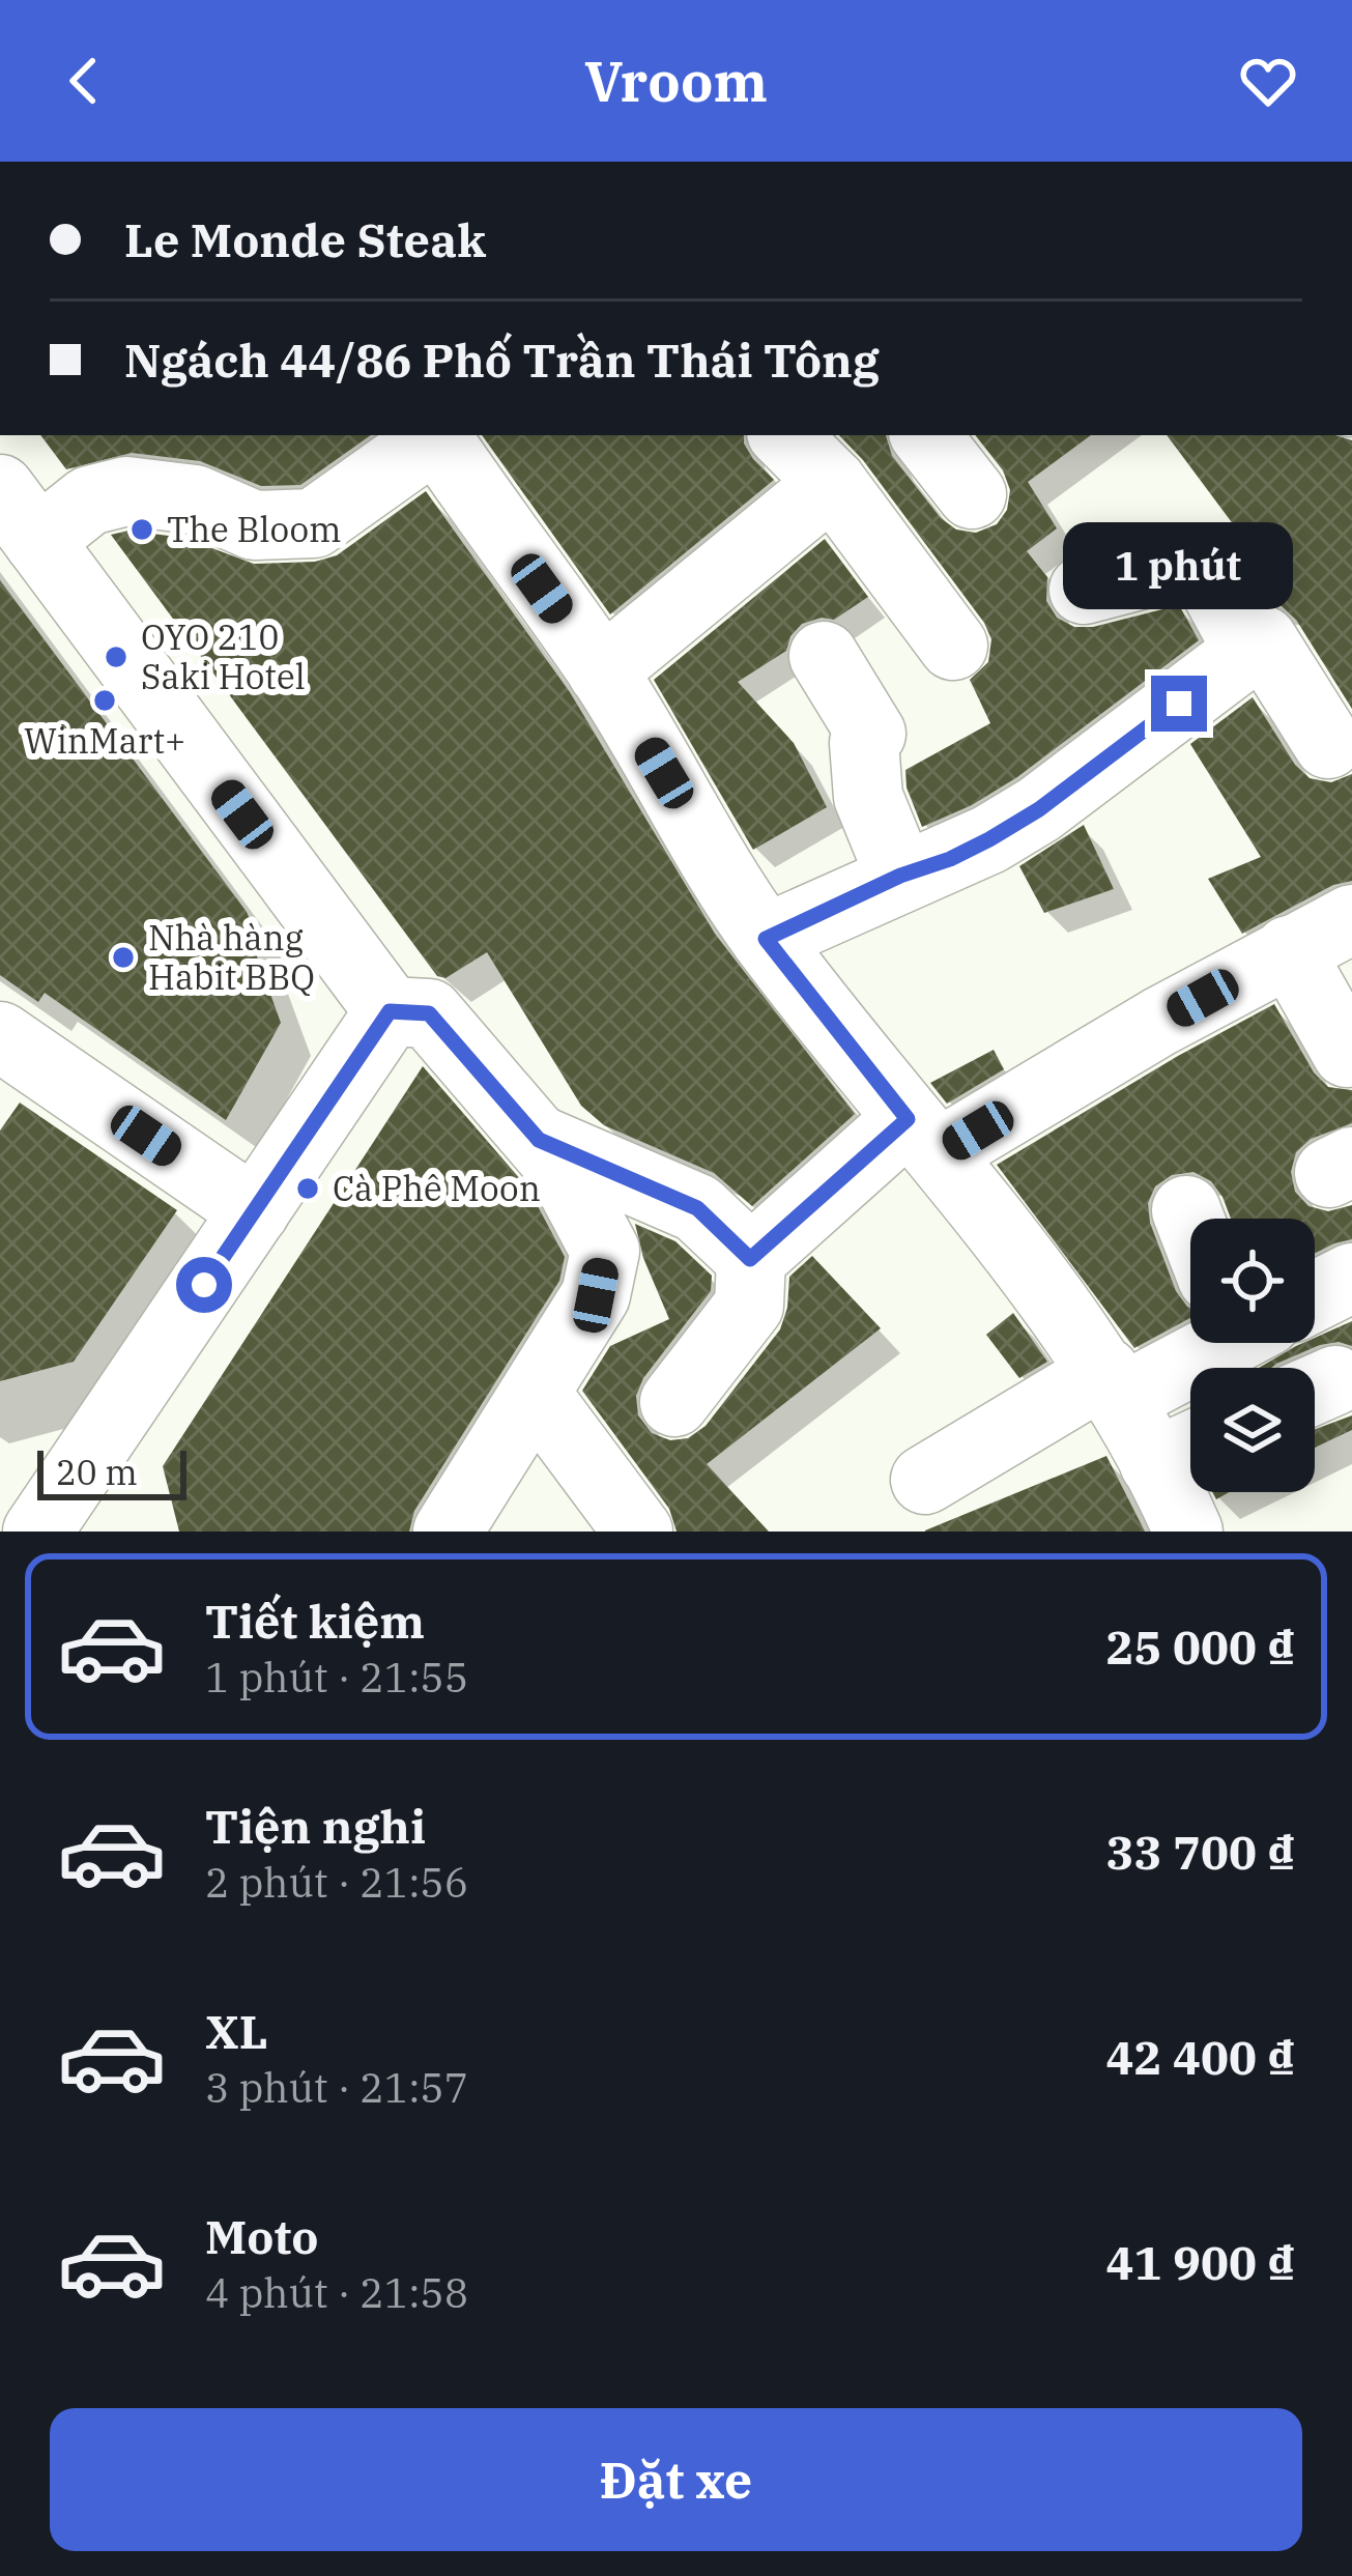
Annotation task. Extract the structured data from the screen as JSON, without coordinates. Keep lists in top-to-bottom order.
{
  "places": [
    "The Bloom",
    "OYO 210 Saki Hotel",
    "WinMart+",
    "Nhà hàng Habit BBQ",
    "Cà Phê Moon"
  ],
  "scale_bar": "20 m",
  "page": {
    "header": "Vroom",
    "banner": ["Le Monde Steak", "Ngách 44/86 Phố Trần Thái Tông"],
    "bubble": "1 phút",
    "scale": "20 m",
    "list": [
      {
        "name": "Tiết kiệm",
        "note": "1 phút · 21:55",
        "value": "25 000 ₫"
      },
      {
        "name": "Tiện nghi",
        "note": "2 phút · 21:56",
        "value": "33 700 ₫"
      },
      {
        "name": "XL",
        "note": "3 phút · 21:57",
        "value": "42 400 ₫"
      },
      {
        "name": "Moto",
        "note": "4 phút · 21:58",
        "value": "41 900 ₫"
      }
    ],
    "buttons": "Đặt xe"
  }
}
